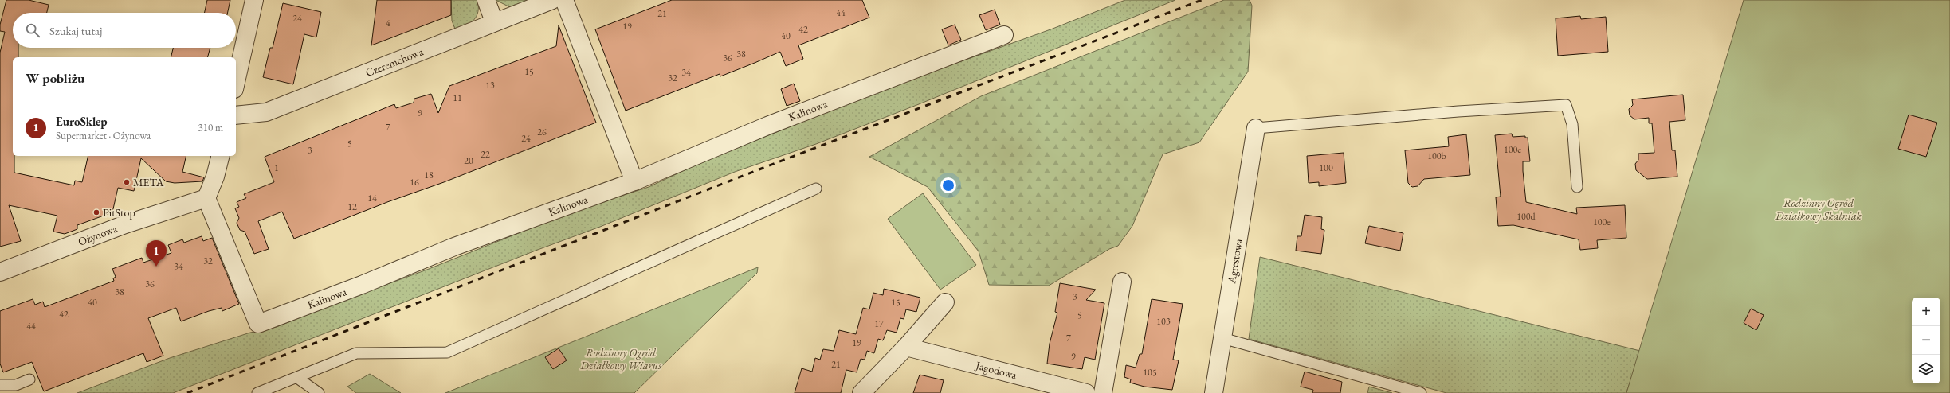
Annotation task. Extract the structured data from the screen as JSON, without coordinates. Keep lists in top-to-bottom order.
{
  "streets": {
    "street": [
      "Czeremchowa",
      "Kalinowa",
      "Ożynowa",
      "Agrestowa",
      "Jagodowa"
    ]
  },
  "crossings": [
    ["Kalinowa", "Ożynowa"]
  ],
  "parks": ["Rodzinny Ogród Działkowy Skalniak", "Rodzinny Ogród Działkowy Wiarus"],
  "places": ["META", "PitStop"],
  "house_numbers": [
    "44",
    "21",
    "24",
    "4",
    "19",
    "42",
    "40",
    "38",
    "36",
    "15",
    "34",
    "32",
    "13",
    "11",
    "9",
    "7",
    "26",
    "24",
    "5",
    "100c",
    "3",
    "22",
    "100b",
    "20",
    "1",
    "100",
    "18",
    "16",
    "14",
    "12",
    "100d",
    "100e",
    "32",
    "34",
    "36",
    "38",
    "3",
    "40",
    "15",
    "42",
    "5",
    "103",
    "17",
    "44",
    "7",
    "19",
    "9",
    "21",
    "105"
  ],
  "page": {
    "search": "Szukaj tutaj",
    "heading": "W pobliżu",
    "list": [
      {
        "mark": "1",
        "name": "EuroSklep",
        "note": "Supermarket · Ożynowa",
        "value": "310 m"
      }
    ],
    "pins": "1",
    "map_buttons": ["+", "−"]
  }
}
